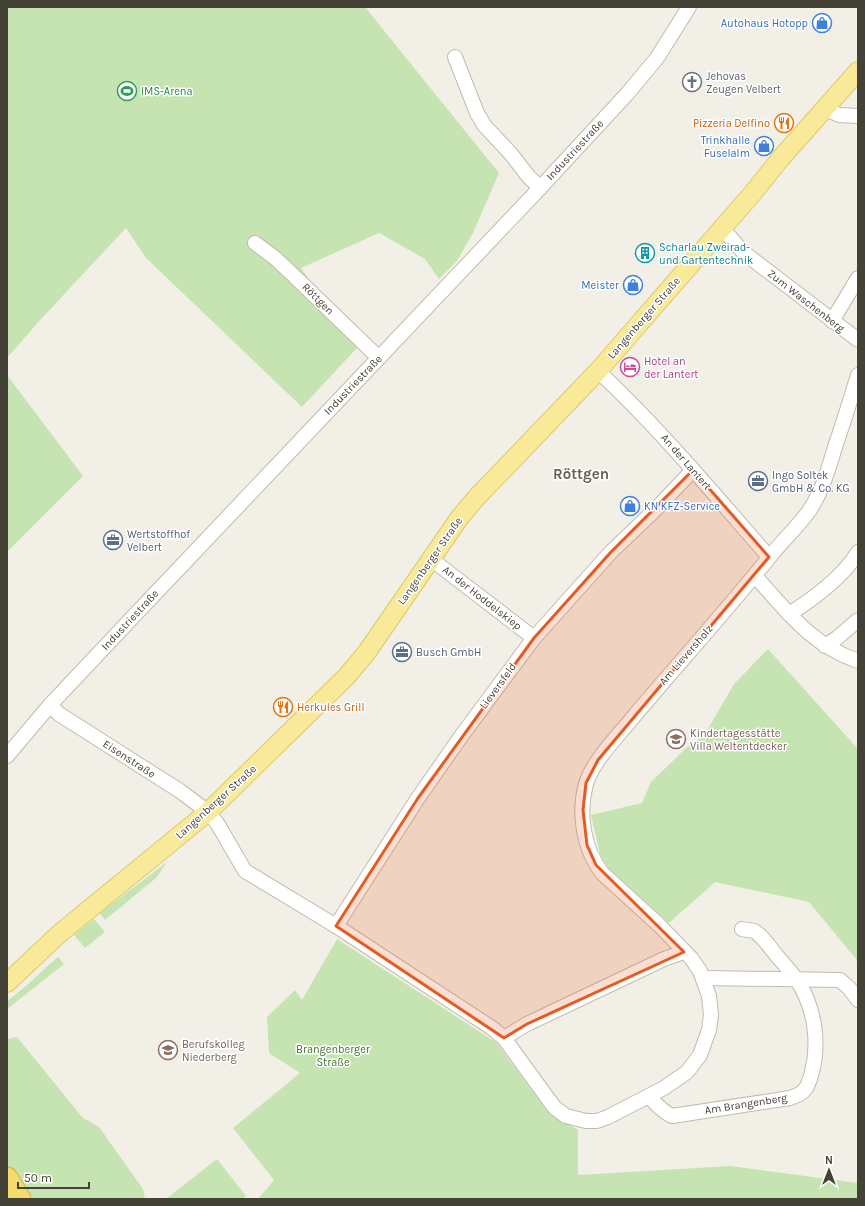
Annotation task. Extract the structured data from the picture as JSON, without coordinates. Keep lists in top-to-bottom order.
{
  "streets": {
    "main road": ["Langenberger Straße"],
    "street": [
      "Industriestraße",
      "Röttgen",
      "Zum Waschenberg",
      "An der Lantert",
      "An der Hoddelskiep",
      "Am Lieversholz",
      "Lieversfeld",
      "Eisenstraße",
      "Am Brangenberg"
    ]
  },
  "crossings": [
    ["Industriestraße", "Röttgen"],
    ["Industriestraße", "Eisenstraße"],
    ["Zum Waschenberg", "Langenberger Straße"],
    ["Langenberger Straße", "An der Lantert"],
    ["Langenberger Straße", "An der Hoddelskiep"],
    ["Langenberger Straße", "Eisenstraße"],
    ["An der Lantert", "Am Lieversholz"],
    ["An der Lantert", "Lieversfeld"],
    ["An der Hoddelskiep", "Lieversfeld"]
  ],
  "districts": ["Röttgen"],
  "parks": ["Brangenberger Straße"],
  "places": {
    "shop": [
      "Autohaus Hotopp",
      "Trinkhalle Fuselalm",
      "Meister",
      "KN KFZ-Service"
    ],
    "church": ["Jehovas Zeugen Velbert"],
    "sports": ["IMS-Arena"],
    "restaurant": ["Pizzeria Delfino", "Herkules Grill"],
    "building": ["Scharlau Zweirad- und Gartentechnik"],
    "hotel": ["Hotel an der Lantert"],
    "office": ["Ingo Soltek GmbH & Co. KG", "Wertstoffhof Velbert", "Busch GmbH"],
    "school or university": ["Kindertagesstätte Villa Weltentdecker", "Berufskolleg Niederberg"]
  },
  "scale_bar": "50 m",
  "north": "top"
}
